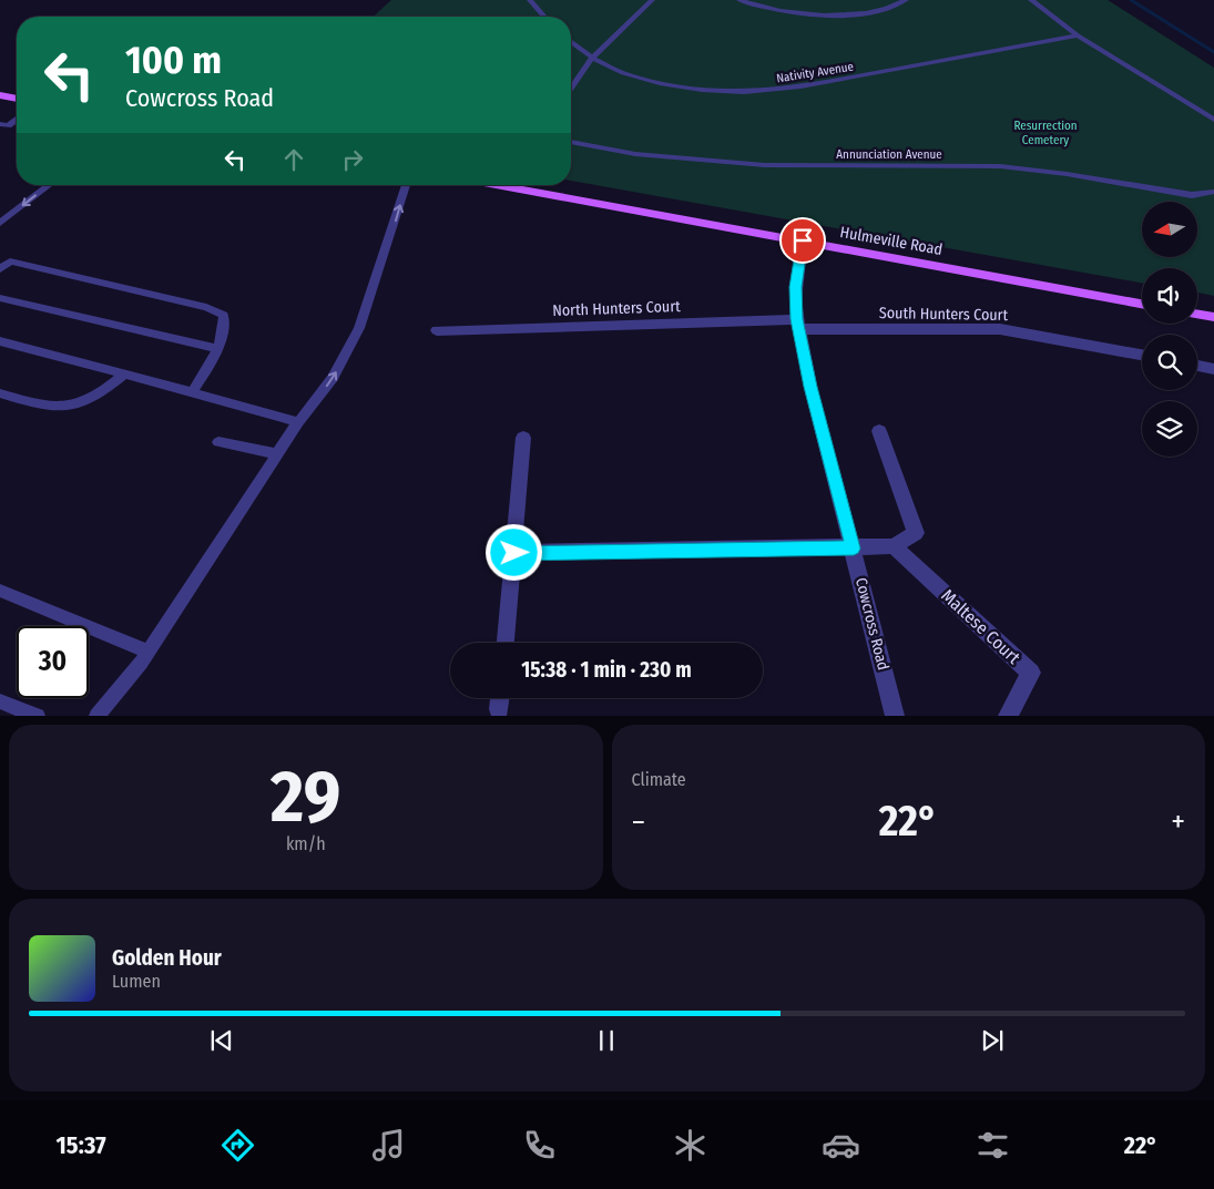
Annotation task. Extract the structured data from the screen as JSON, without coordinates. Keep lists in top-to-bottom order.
{
  "streets": {
    "main road": ["Hulmeville Road"],
    "street": [
      "North Hunters Court",
      "South Hunters Court",
      "Cowcross Road",
      "Maltese Court"
    ],
    "lane": ["Nativity Avenue", "Annunciation Avenue"]
  },
  "crossings": [
    ["Hulmeville Road", "Cowcross Road"],
    ["North Hunters Court", "South Hunters Court"],
    ["North Hunters Court", "Cowcross Road"],
    ["South Hunters Court", "Cowcross Road"]
  ],
  "parks": ["Resurrection Cemetery"],
  "north": "left",
  "page": {
    "turn": ["100 m", "Cowcross Road"],
    "limit": "30",
    "trip": "15:38 · 1 min · 230 m",
    "tile": [
      ["29", "km/h"],
      "Climate"
    ],
    "heat": ["−", "22°", "+"],
    "song": ["Golden Hour", "Lumen"],
    "tabs": ["15:37", "22°"]
  }
}
